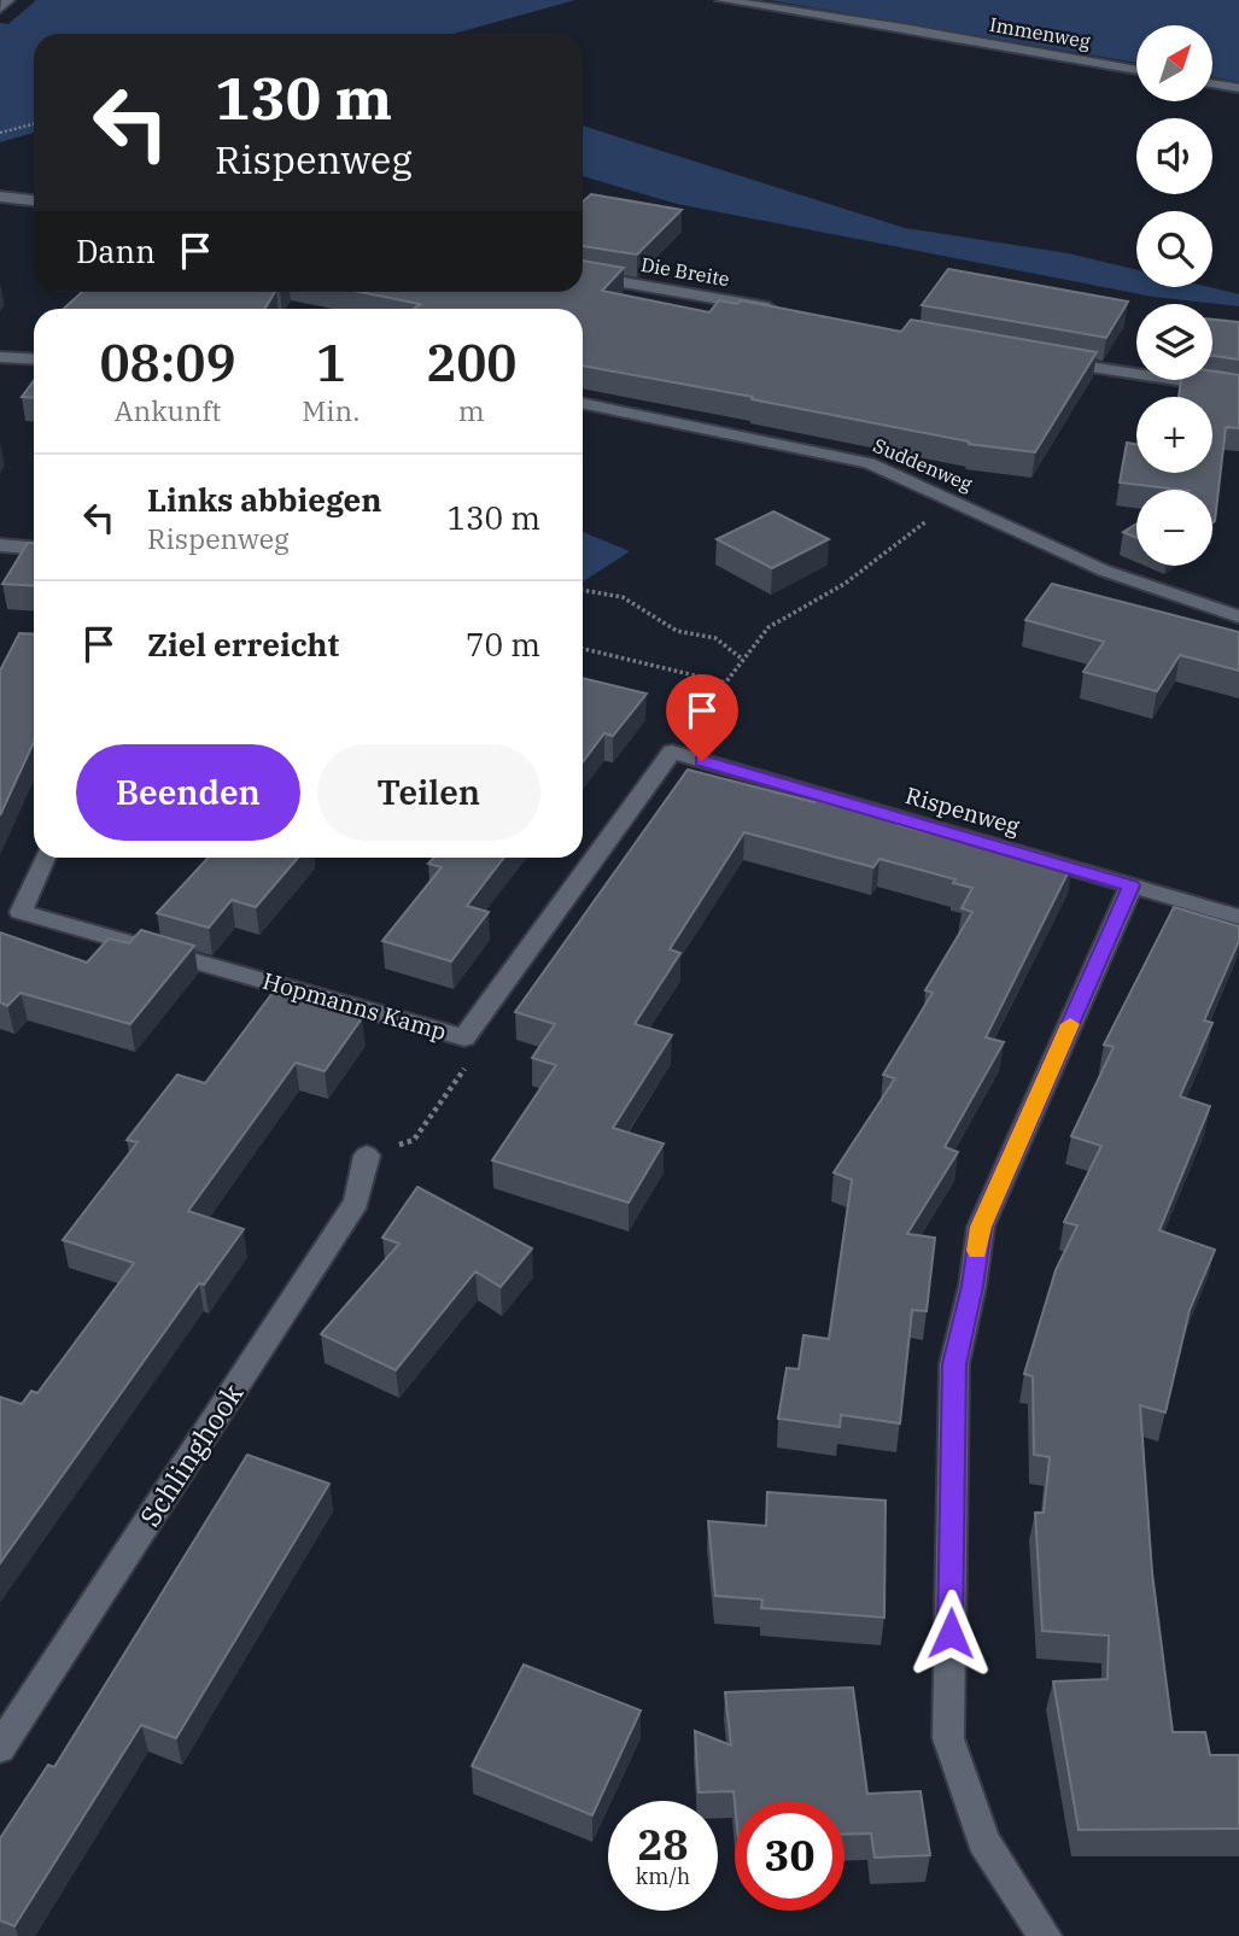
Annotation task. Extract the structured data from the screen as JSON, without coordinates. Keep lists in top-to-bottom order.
{
  "streets": {
    "street": [
      "Immenweg",
      "Die Breite",
      "Suddenweg",
      "Rispenweg",
      "Hopmanns Kamp",
      "Schlinghook"
    ]
  },
  "crossings": [
    ["Rispenweg", "Hopmanns Kamp"]
  ],
  "north": "top right",
  "page": {
    "map_buttons": ["+", "−"],
    "turn": ["130 m", "Rispenweg"],
    "then": "Dann",
    "eta": [
      "08:09",
      "Ankunft",
      "1",
      "Min.",
      "200",
      "m"
    ],
    "list": [
      {
        "name": "Links abbiegen",
        "note": "Rispenweg",
        "value": "130 m"
      },
      {
        "name": "Ziel erreicht",
        "value": "70 m"
      }
    ],
    "buttons": ["Beenden", "Teilen"],
    "speed": "28 km/h",
    "limit": "30"
  }
}
